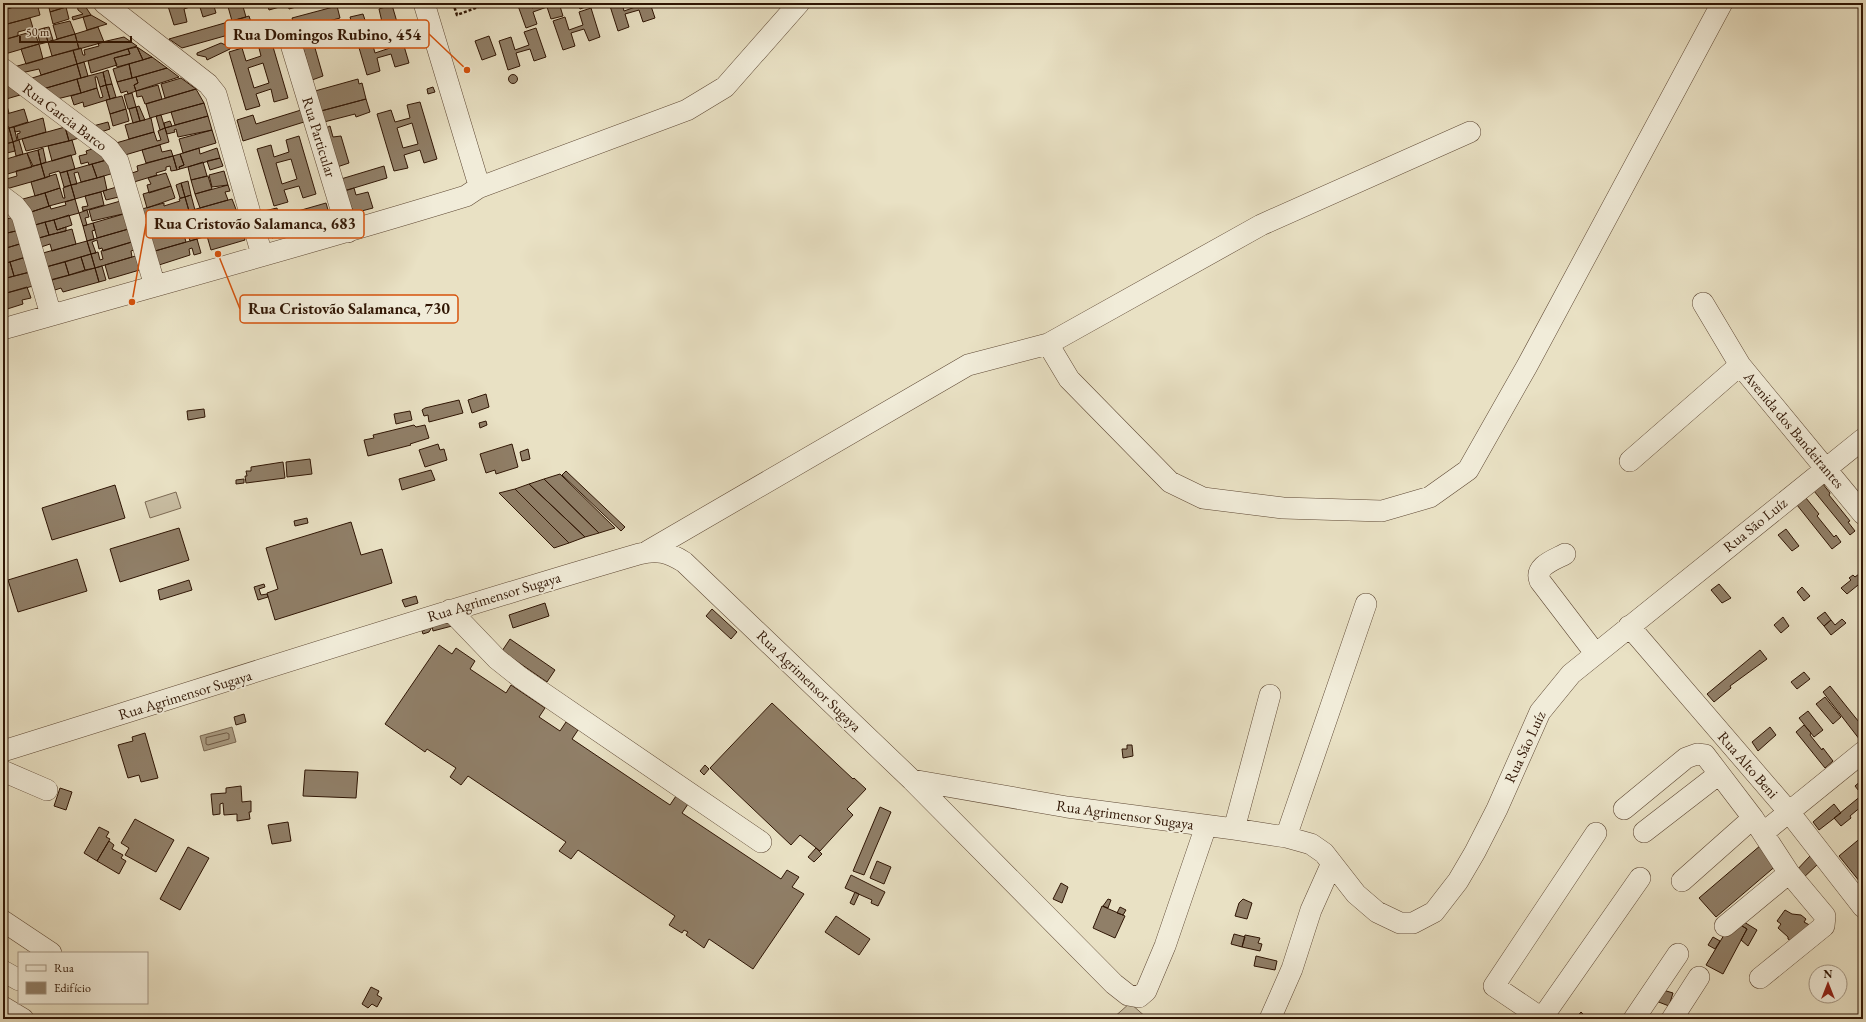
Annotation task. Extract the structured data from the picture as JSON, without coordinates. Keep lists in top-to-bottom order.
{
  "streets": {
    "street": [
      "Rua Garcia Barco",
      "Rua Particular",
      "Avenida dos Bandeirantes",
      "Rua São Luíz",
      "Rua Agrimensor Sugaya",
      "Rua Alto Beni"
    ]
  },
  "crossings": [
    ["Avenida dos Bandeirantes", "Rua São Luíz"],
    ["Rua São Luíz", "Rua Agrimensor Sugaya"],
    ["Rua São Luíz", "Rua Alto Beni"]
  ],
  "places": ["Rua Domingos Rubino, 454", "Rua Cristovão Salamanca, 730", "Rua Cristovão Salamanca, 683"],
  "legend": ["Rua", "Edifício"],
  "scale_bar": "50 m",
  "north": "top"
}
